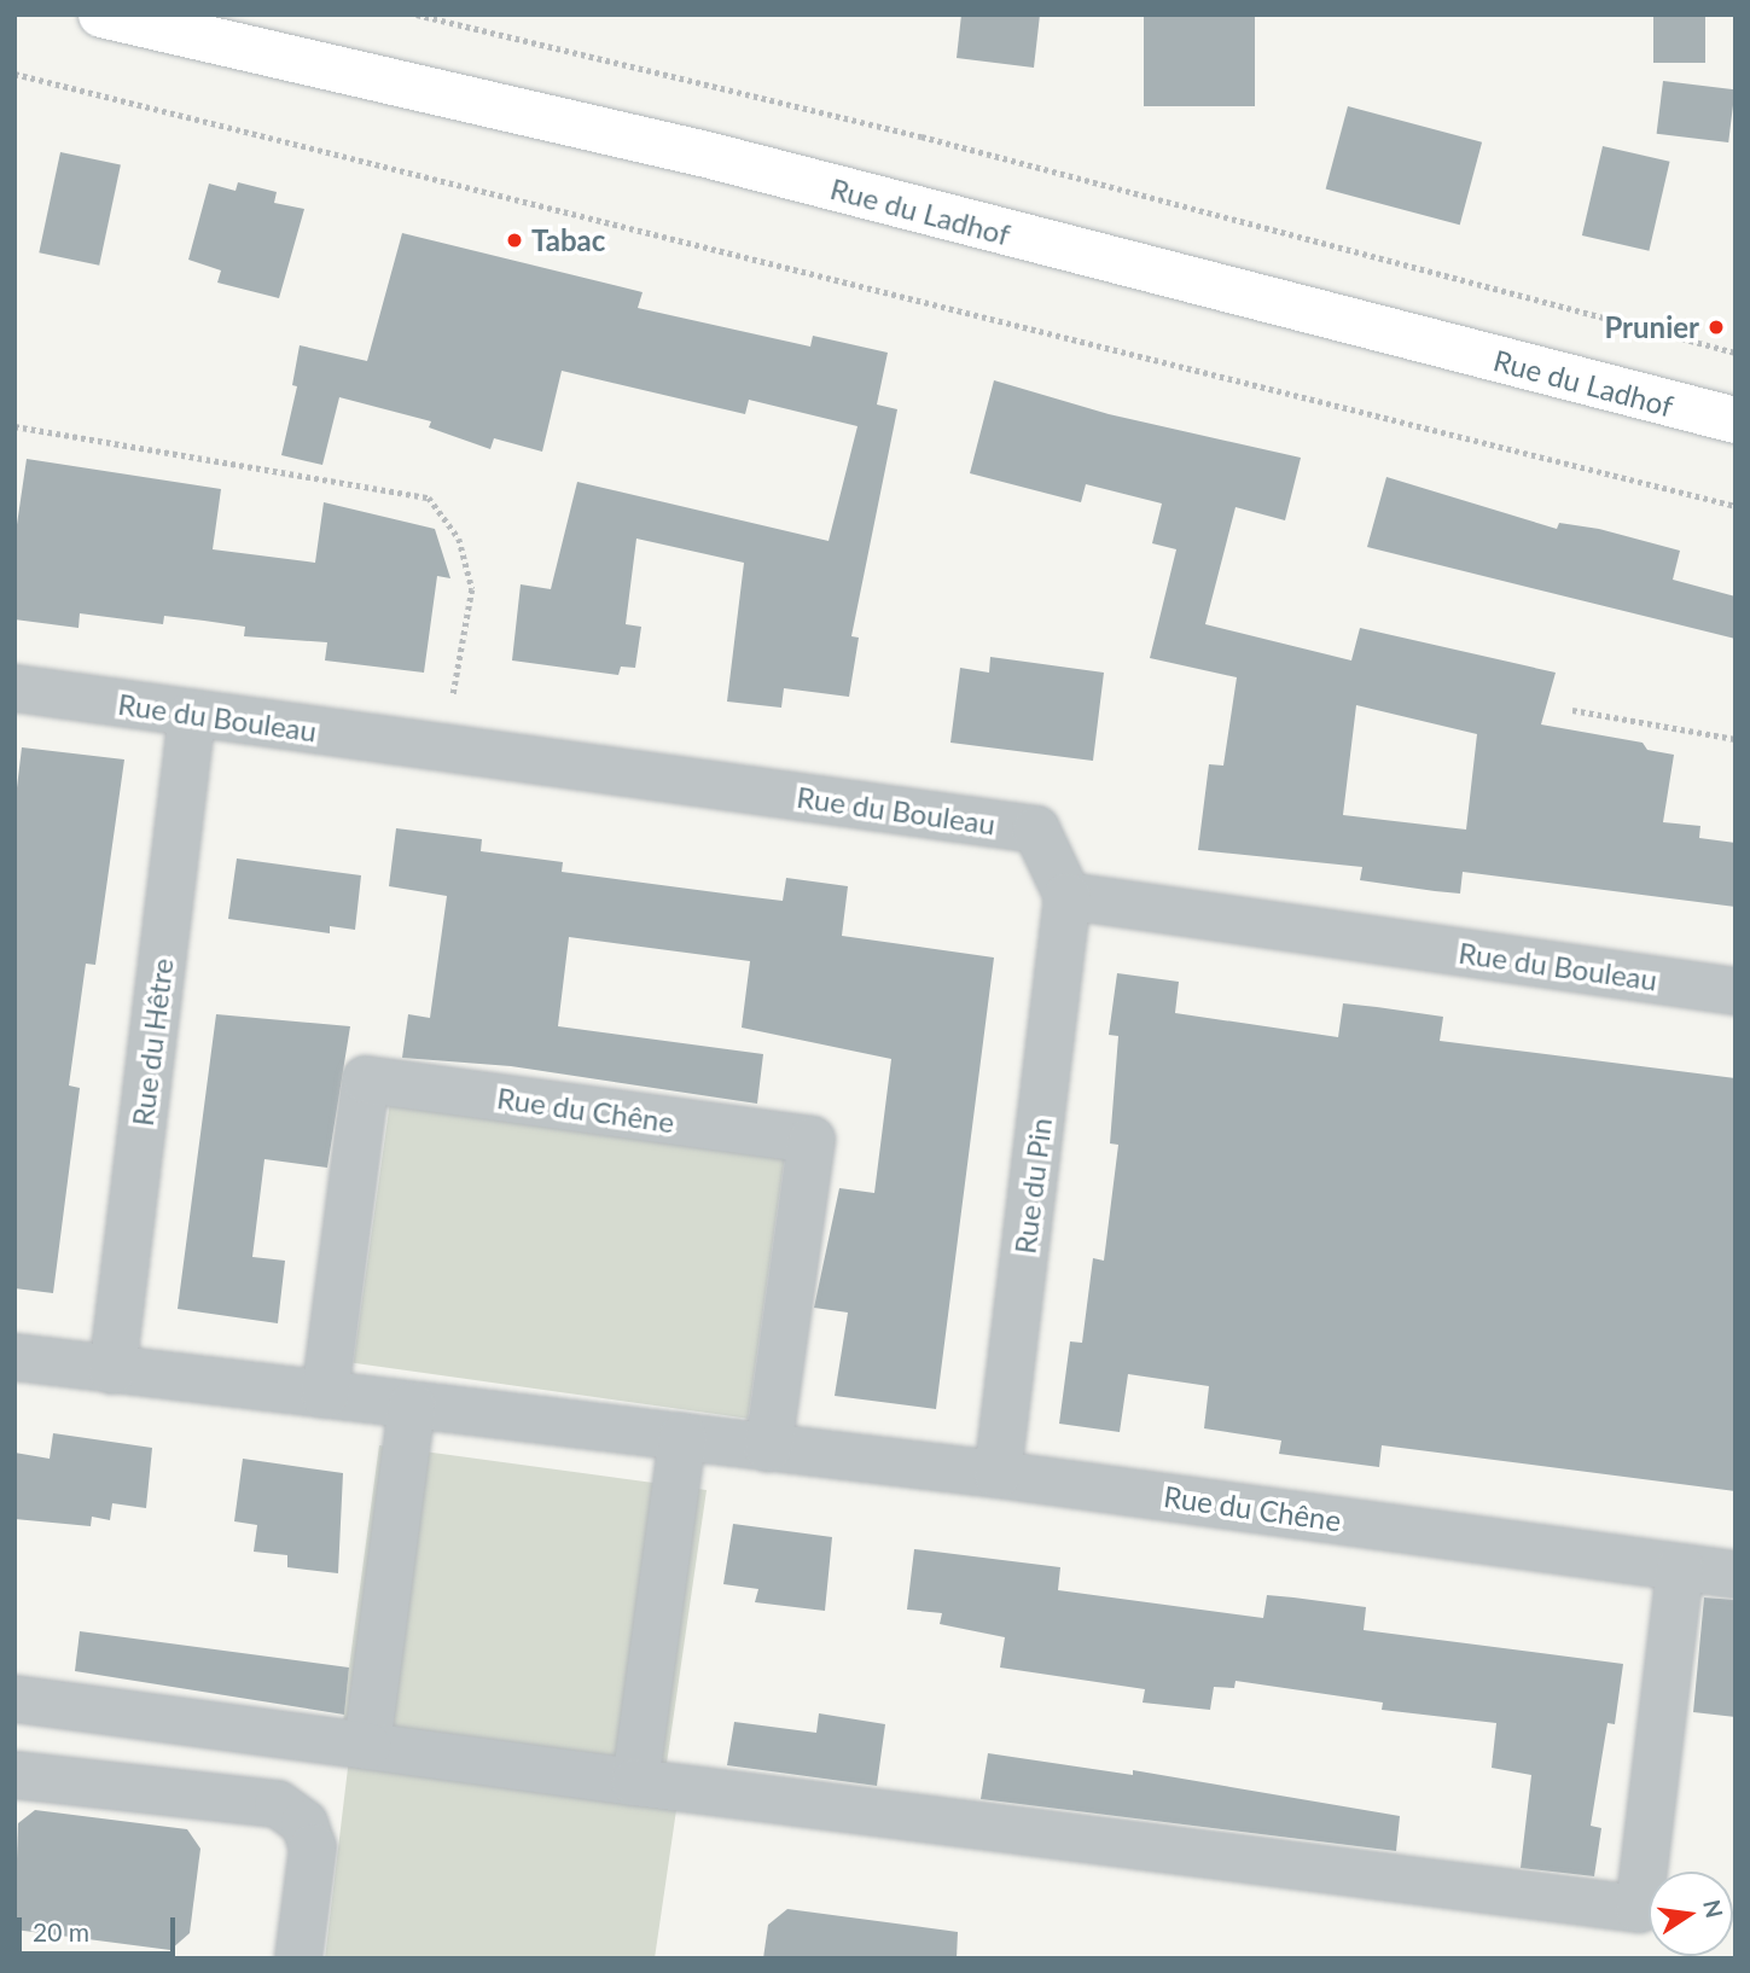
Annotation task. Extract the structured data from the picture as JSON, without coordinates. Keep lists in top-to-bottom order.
{
  "streets": {
    "main road": ["Rue du Ladhof"],
    "street": [
      "Rue du Bouleau",
      "Rue du Hêtre",
      "Rue du Chêne",
      "Rue du Pin"
    ]
  },
  "crossings": [
    ["Rue du Bouleau", "Rue du Hêtre"],
    ["Rue du Bouleau", "Rue du Pin"],
    ["Rue du Hêtre", "Rue du Chêne"],
    ["Rue du Chêne", "Rue du Pin"]
  ],
  "places": ["Tabac", "Prunier"],
  "scale_bar": "20 m",
  "north": "right"
}
